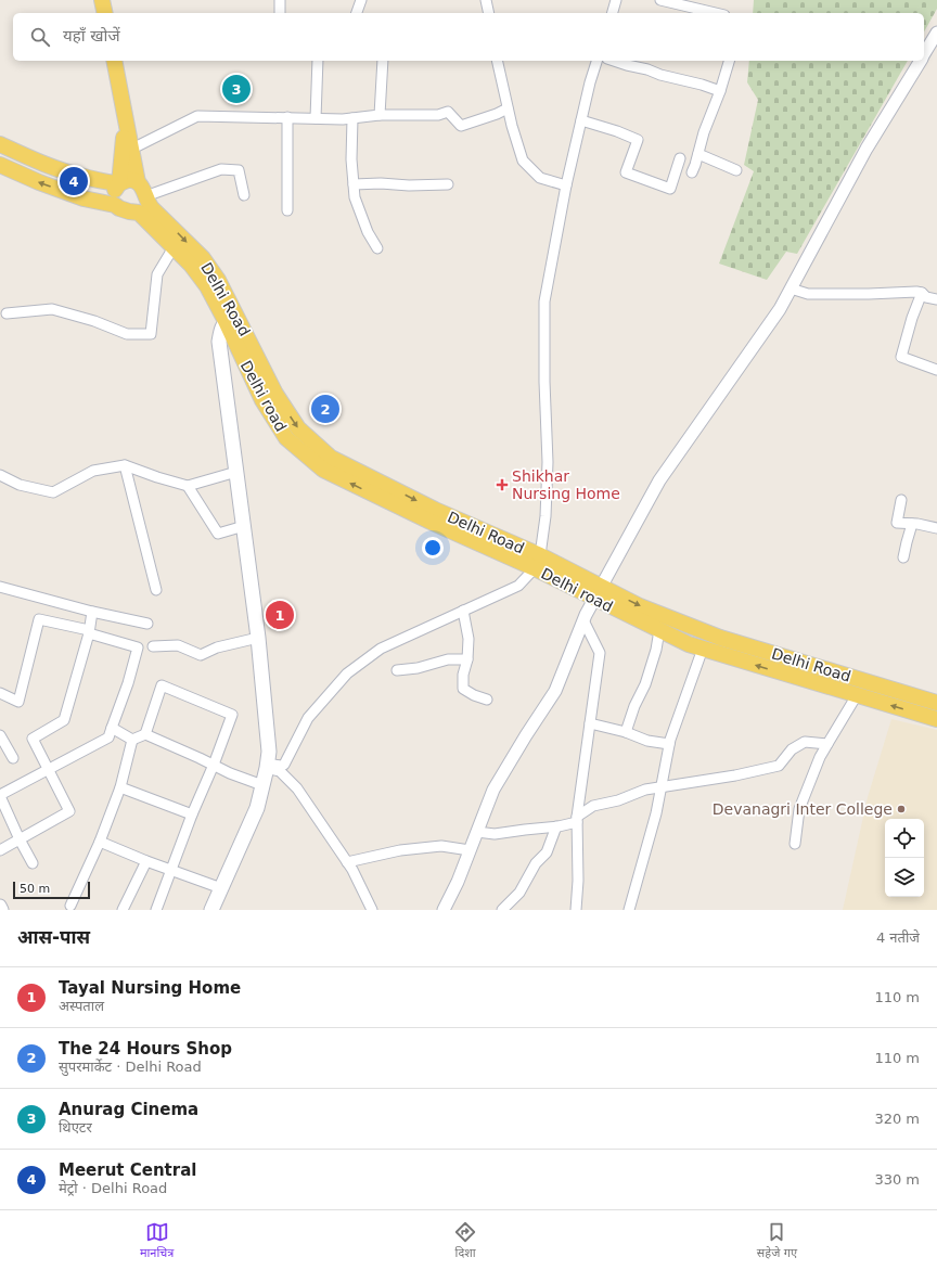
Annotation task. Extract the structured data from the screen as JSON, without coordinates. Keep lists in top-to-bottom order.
{
  "streets": {
    "main road": ["Delhi Road", "Delhi road"]
  },
  "crossings": [
    ["Delhi Road", "Delhi road"]
  ],
  "one_way": ["Delhi road"],
  "places": {
    "health": ["Shikhar Nursing Home"],
    "other": ["Devanagri Inter College"]
  },
  "scale_bar": "50 m",
  "page": {
    "search": "यहाँ खोजें",
    "pins": [
      "3",
      "4",
      "2",
      "1"
    ],
    "scale": "50 m",
    "heading": ["आस-पास", "4 नतीजे"],
    "list": [
      {
        "mark": "1",
        "name": "Tayal Nursing Home",
        "note": "अस्पताल",
        "value": "110 m"
      },
      {
        "mark": "2",
        "name": "The 24 Hours Shop",
        "note": "सुपरमार्केट · Delhi Road",
        "value": "110 m"
      },
      {
        "mark": "3",
        "name": "Anurag Cinema",
        "note": "थिएटर",
        "value": "320 m"
      },
      {
        "mark": "4",
        "name": "Meerut Central",
        "note": "मेट्रो · Delhi Road",
        "value": "330 m"
      }
    ],
    "nav": ["मानचित्र", "दिशा", "सहेजे गए"]
  }
}
